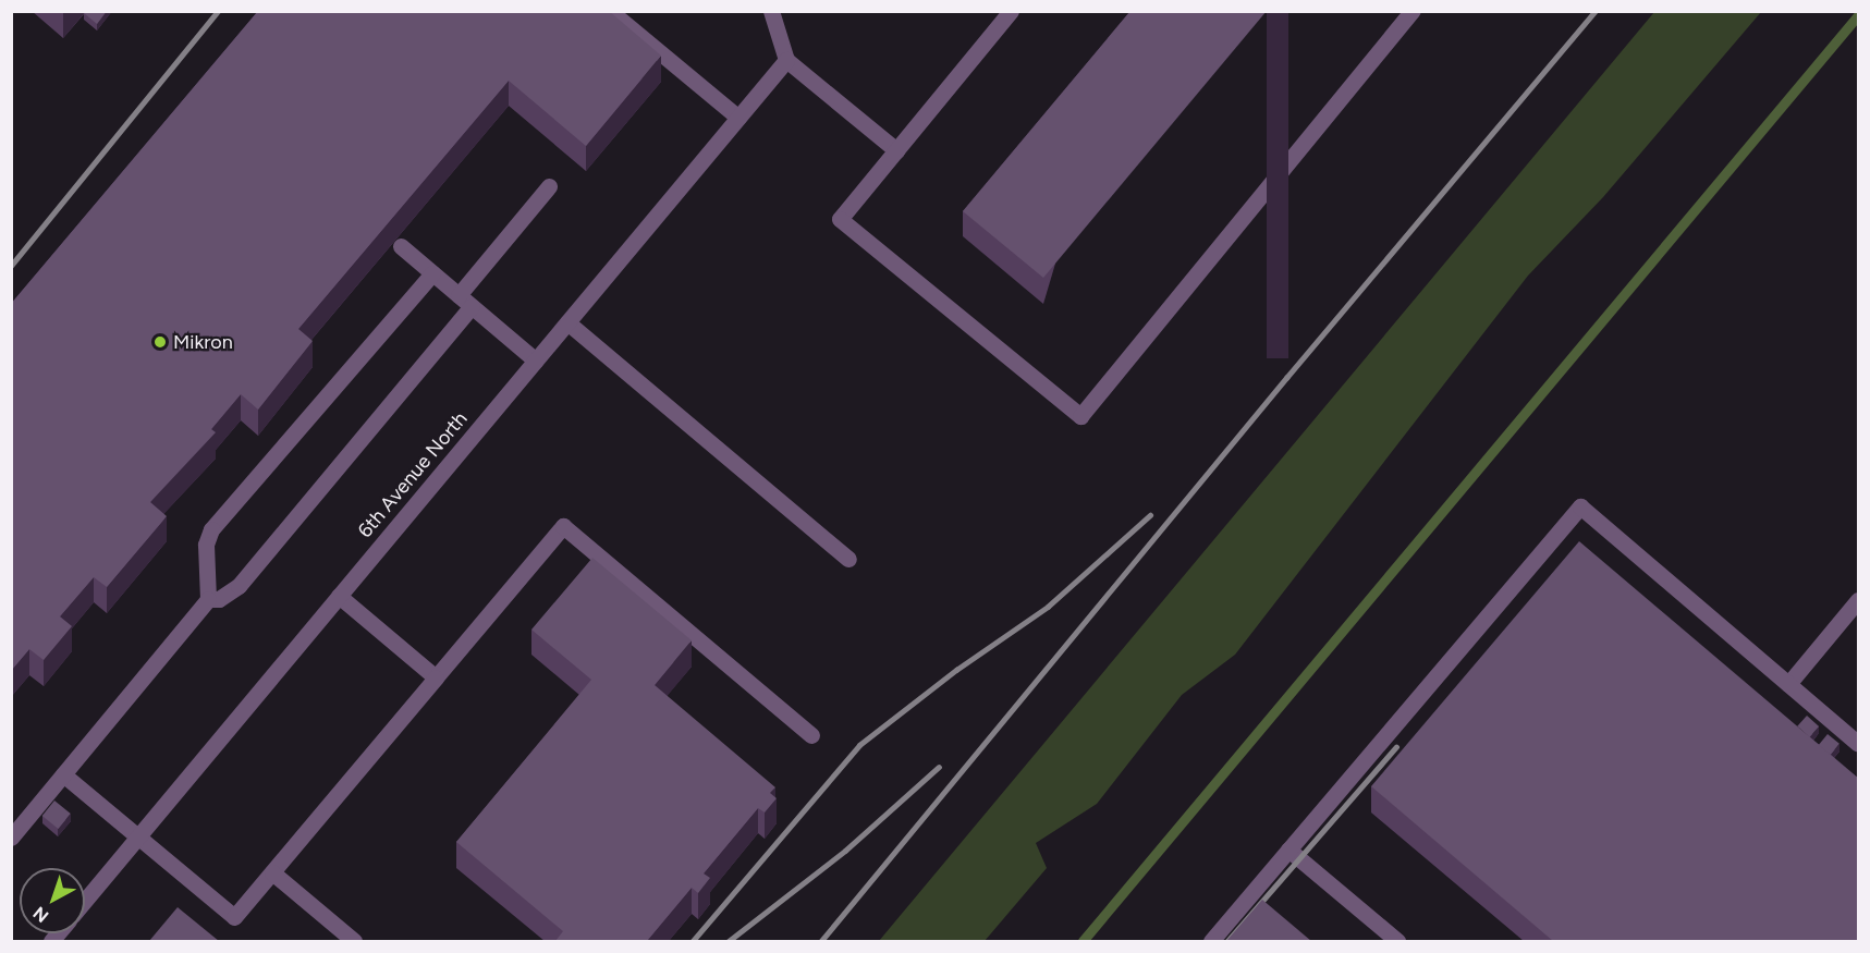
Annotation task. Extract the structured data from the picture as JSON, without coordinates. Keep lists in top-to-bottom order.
{
  "streets": {
    "street": ["6th Avenue North"]
  },
  "places": ["Mikron"],
  "north": "bottom left"
}
